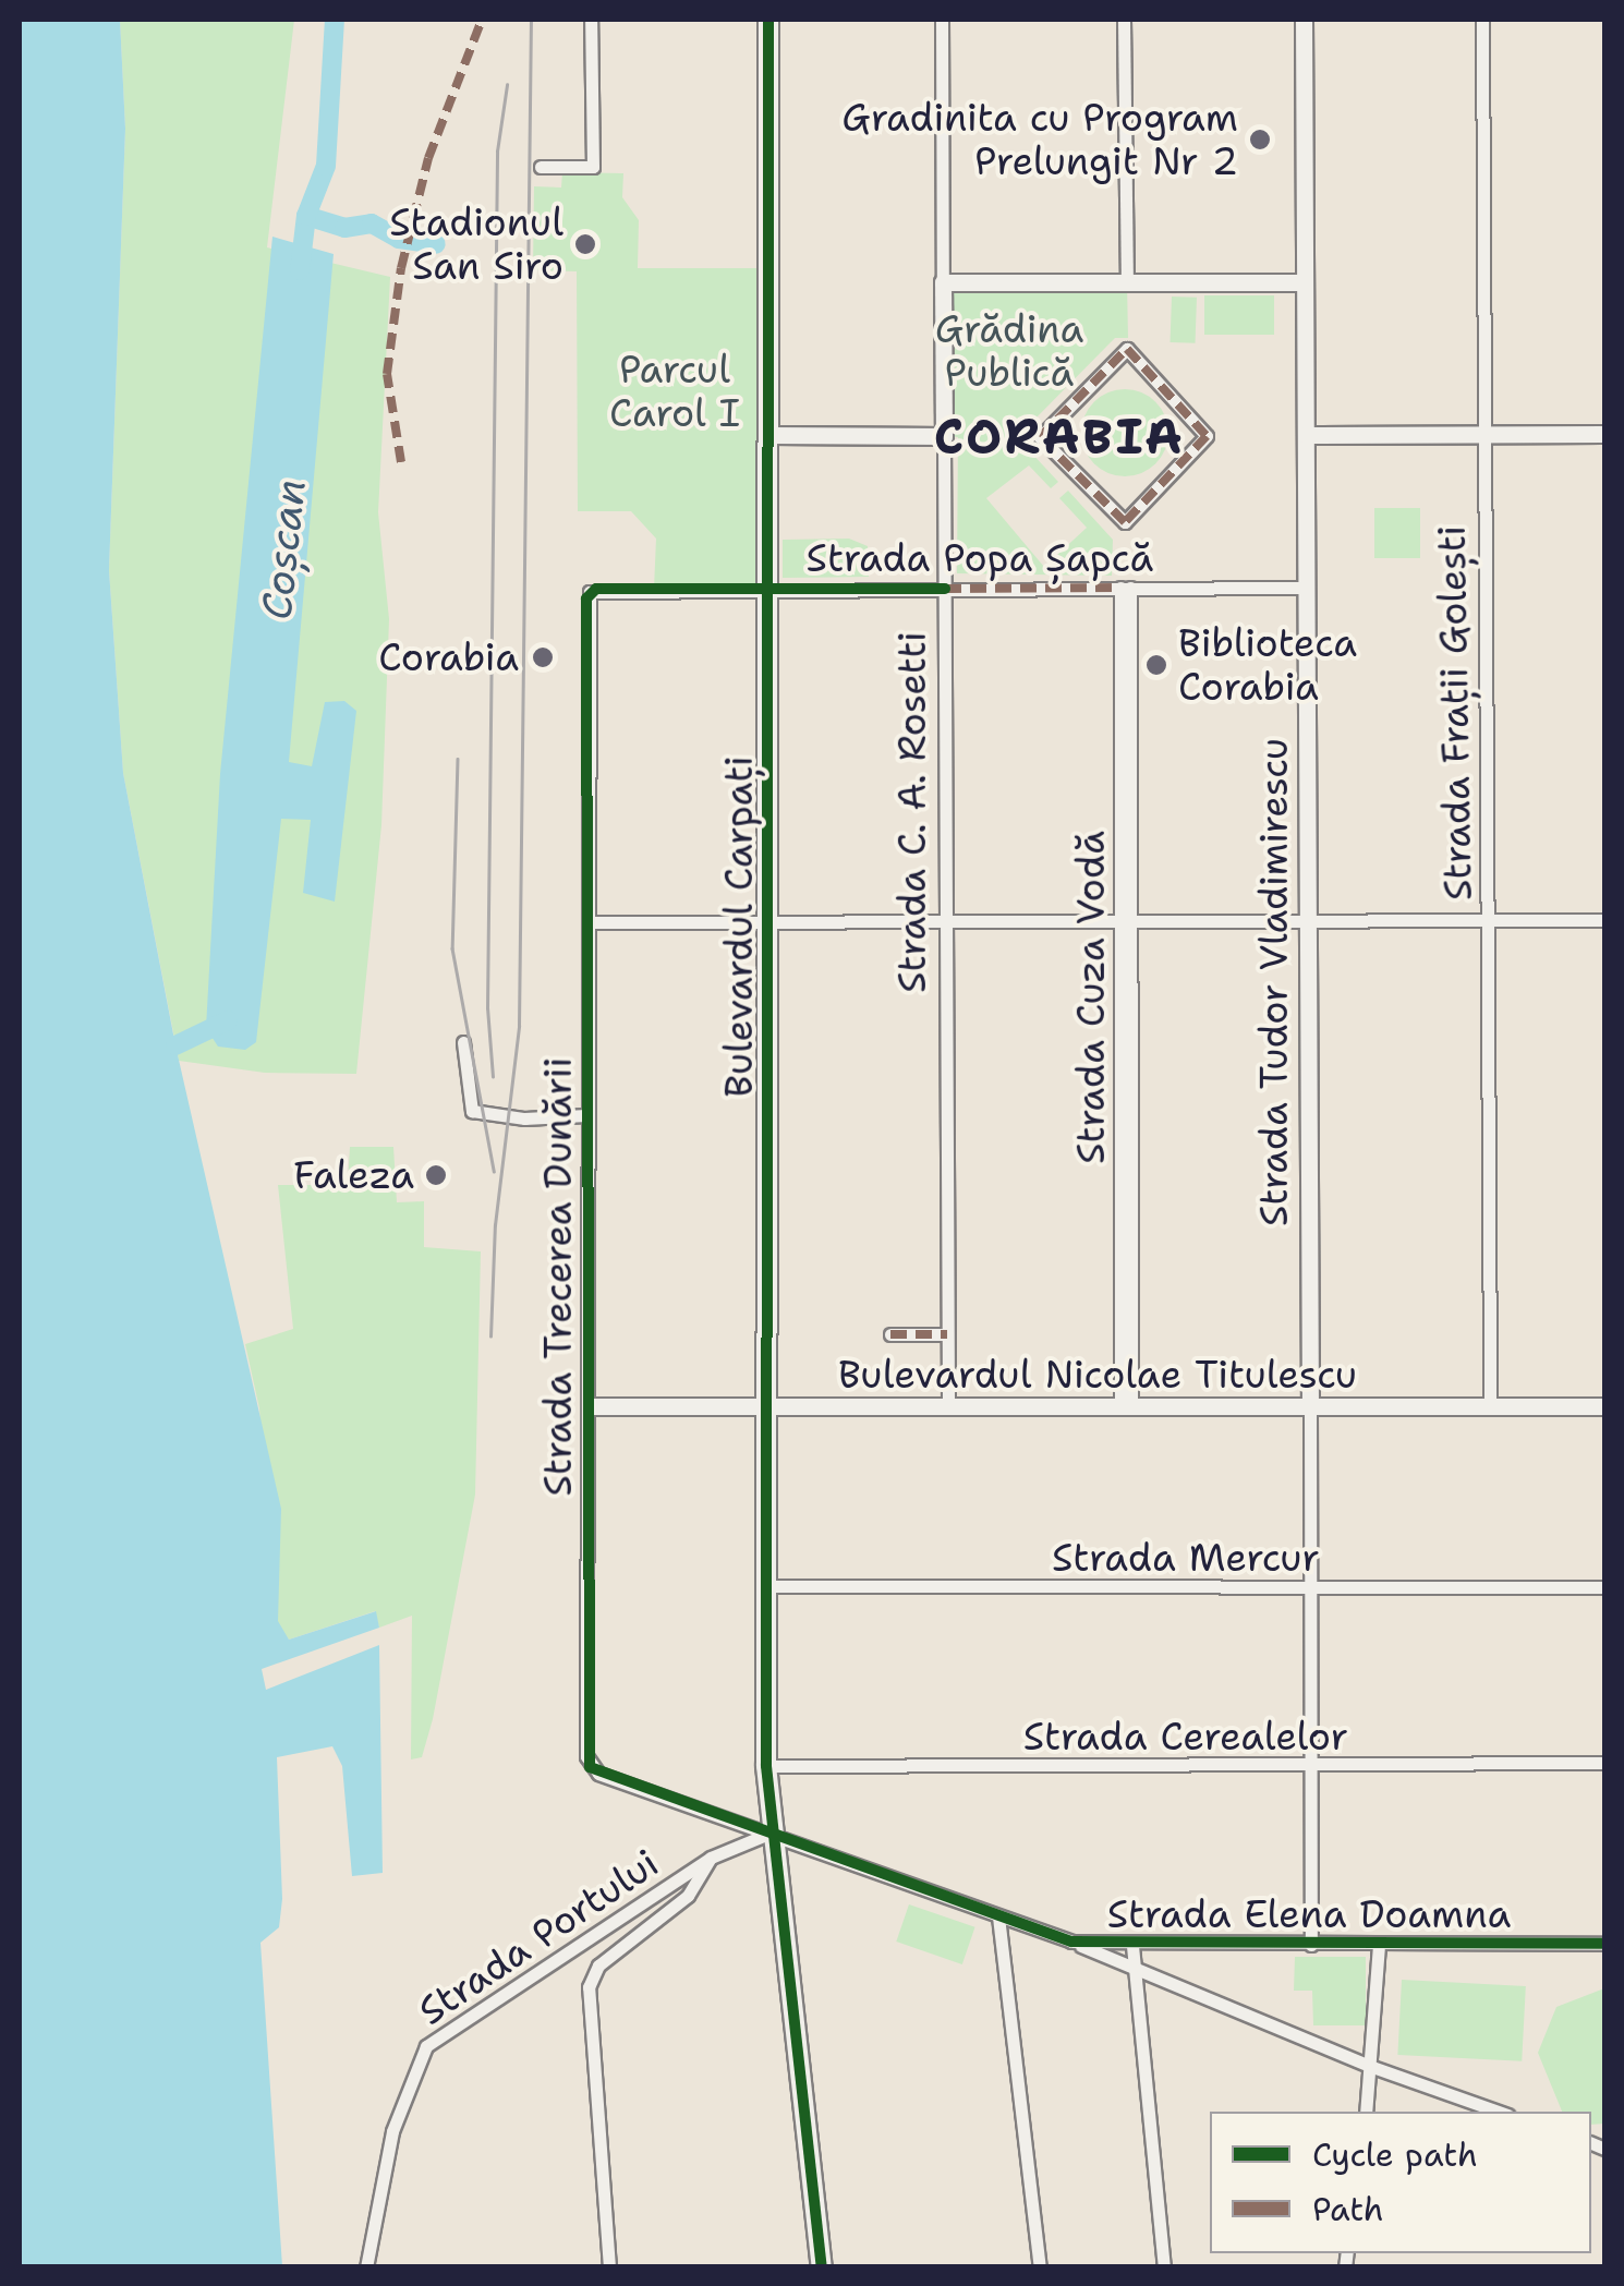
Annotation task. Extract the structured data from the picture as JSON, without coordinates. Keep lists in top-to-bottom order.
{
  "streets": {
    "main road": ["Bulevardul Carpați"],
    "street": [
      "Strada Popa Șapcă",
      "Strada Frații Golești",
      "Strada C. A. Rosetti",
      "Strada Tudor Vladimirescu",
      "Strada Cuza Vodă",
      "Strada Trecerea Dunării",
      "Bulevardul Nicolae Titulescu",
      "Strada Mercur",
      "Strada Cerealelor",
      "Strada Elena Doamna",
      "Strada Portului"
    ]
  },
  "crossings": [
    ["Strada Popa Șapcă", "Strada C. A. Rosetti"],
    ["Strada Popa Șapcă", "Bulevardul Carpați"],
    ["Strada Popa Șapcă", "Strada Tudor Vladimirescu"],
    ["Strada Popa Șapcă", "Strada Cuza Vodă"],
    ["Strada Popa Șapcă", "Strada Trecerea Dunării"],
    ["Strada Frații Golești", "Bulevardul Nicolae Titulescu"],
    ["Strada C. A. Rosetti", "Bulevardul Nicolae Titulescu"],
    ["Bulevardul Carpați", "Strada Trecerea Dunării"],
    ["Bulevardul Carpați", "Bulevardul Nicolae Titulescu"],
    ["Bulevardul Carpați", "Strada Mercur"],
    ["Bulevardul Carpați", "Strada Cerealelor"],
    ["Bulevardul Carpați", "Strada Elena Doamna"],
    ["Bulevardul Carpați", "Strada Portului"],
    ["Strada Tudor Vladimirescu", "Bulevardul Nicolae Titulescu"],
    ["Strada Tudor Vladimirescu", "Strada Mercur"],
    ["Strada Tudor Vladimirescu", "Strada Cerealelor"],
    ["Strada Tudor Vladimirescu", "Strada Elena Doamna"],
    ["Strada Cuza Vodă", "Bulevardul Nicolae Titulescu"],
    ["Strada Trecerea Dunării", "Bulevardul Nicolae Titulescu"],
    ["Strada Trecerea Dunării", "Strada Elena Doamna"],
    ["Strada Trecerea Dunării", "Strada Portului"],
    ["Strada Elena Doamna", "Strada Portului"]
  ],
  "districts": ["CORABIA"],
  "water": ["Coșcan"],
  "parks": ["Grădina Publică", "Parcul Carol I"],
  "places": [
    "Gradinita cu Program Prelungit Nr 2",
    "Stadionul San Siro",
    "Corabia",
    "Biblioteca Corabia",
    "Faleza"
  ],
  "legend": ["Cycle path", "Path"]
}
